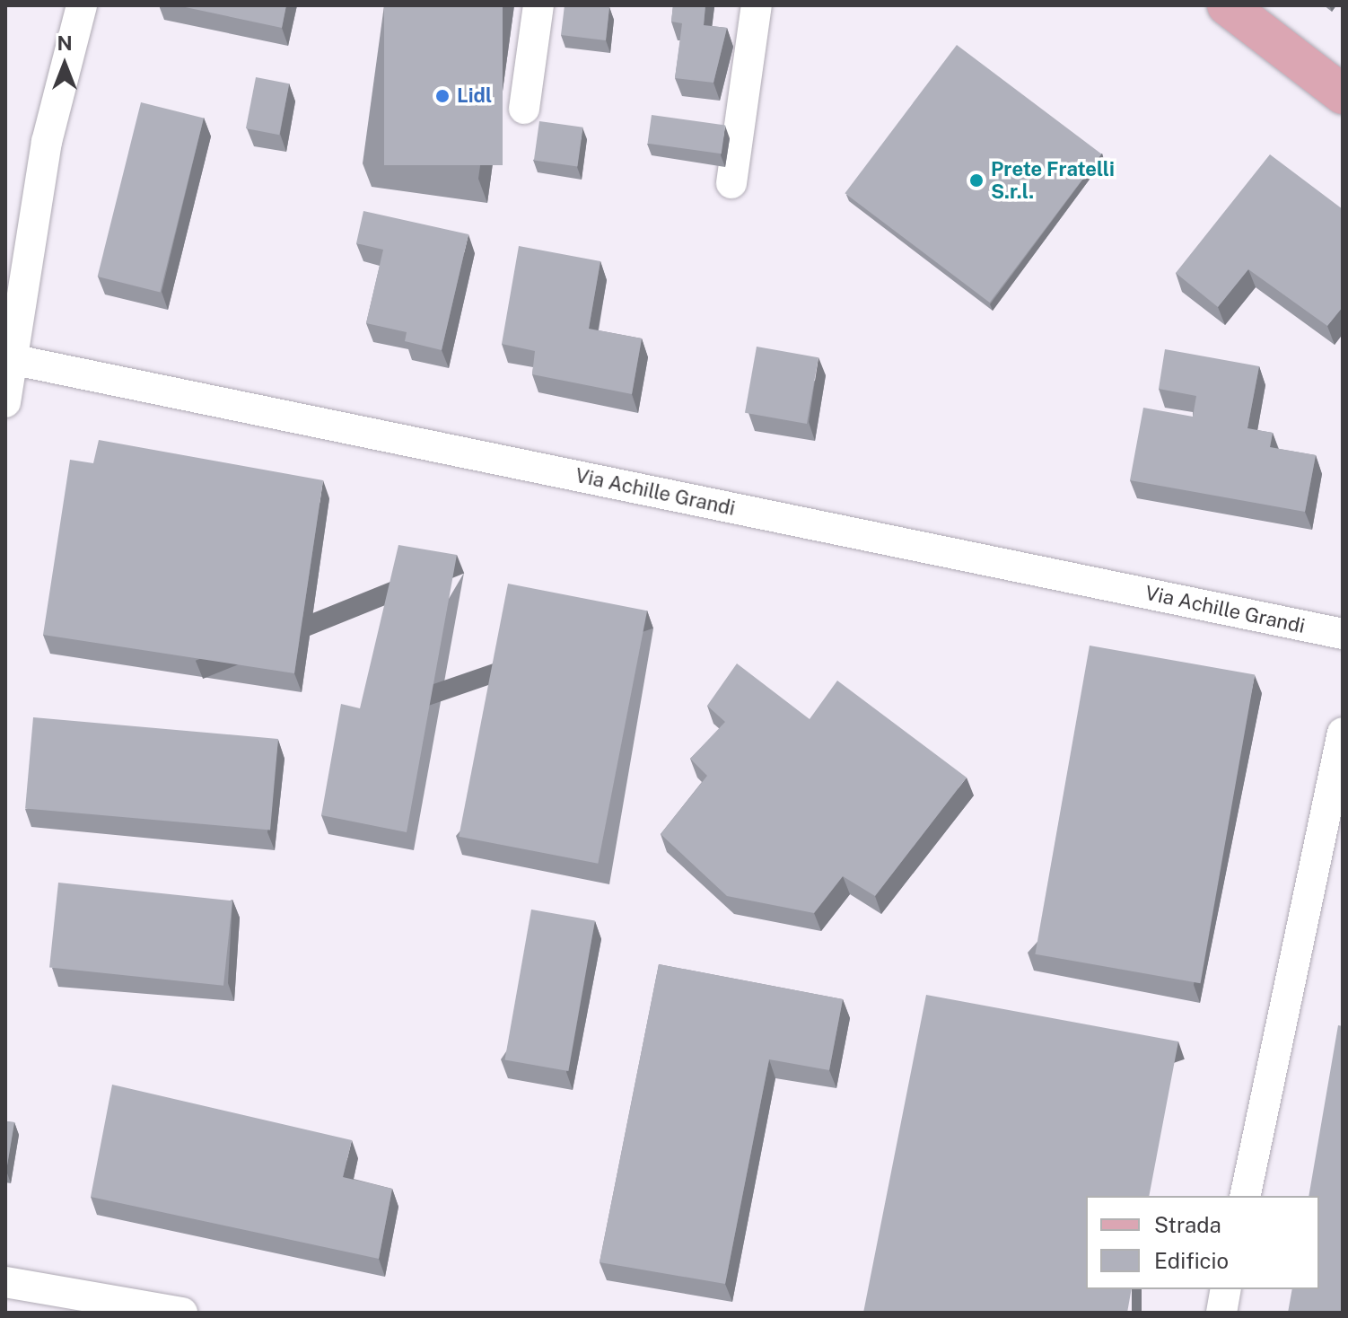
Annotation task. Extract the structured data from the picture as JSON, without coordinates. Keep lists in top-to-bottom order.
{
  "streets": {
    "street": ["Via Achille Grandi"]
  },
  "places": ["Lidl", "Prete Fratelli S.r.l."],
  "legend": ["Strada", "Edificio"],
  "north": "top"
}
